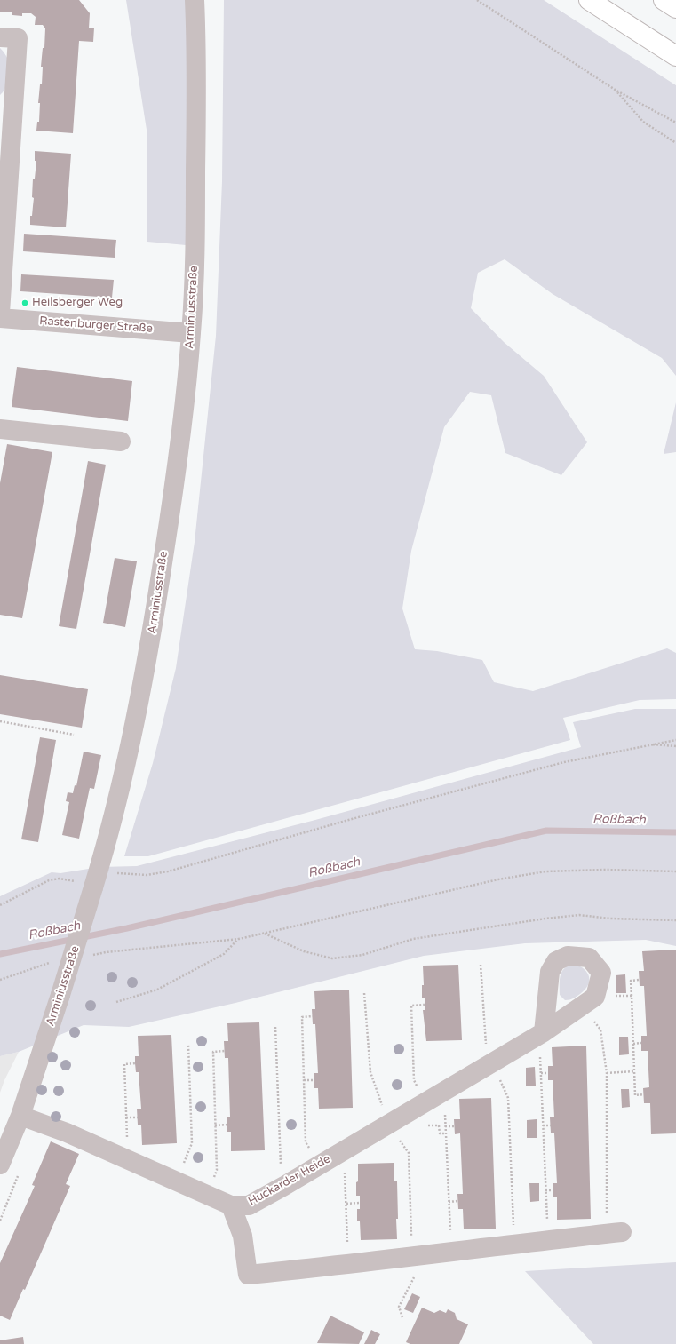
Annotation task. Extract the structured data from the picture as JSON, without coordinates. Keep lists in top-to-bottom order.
{
  "streets": {
    "street": ["Arminiusstraße", "Rastenburger Straße", "Huckarder Heide"]
  },
  "crossings": [
    ["Arminiusstraße", "Rastenburger Straße"],
    ["Arminiusstraße", "Huckarder Heide"]
  ],
  "water": ["Roßbach"],
  "places": ["Heilsberger Weg"]
}
